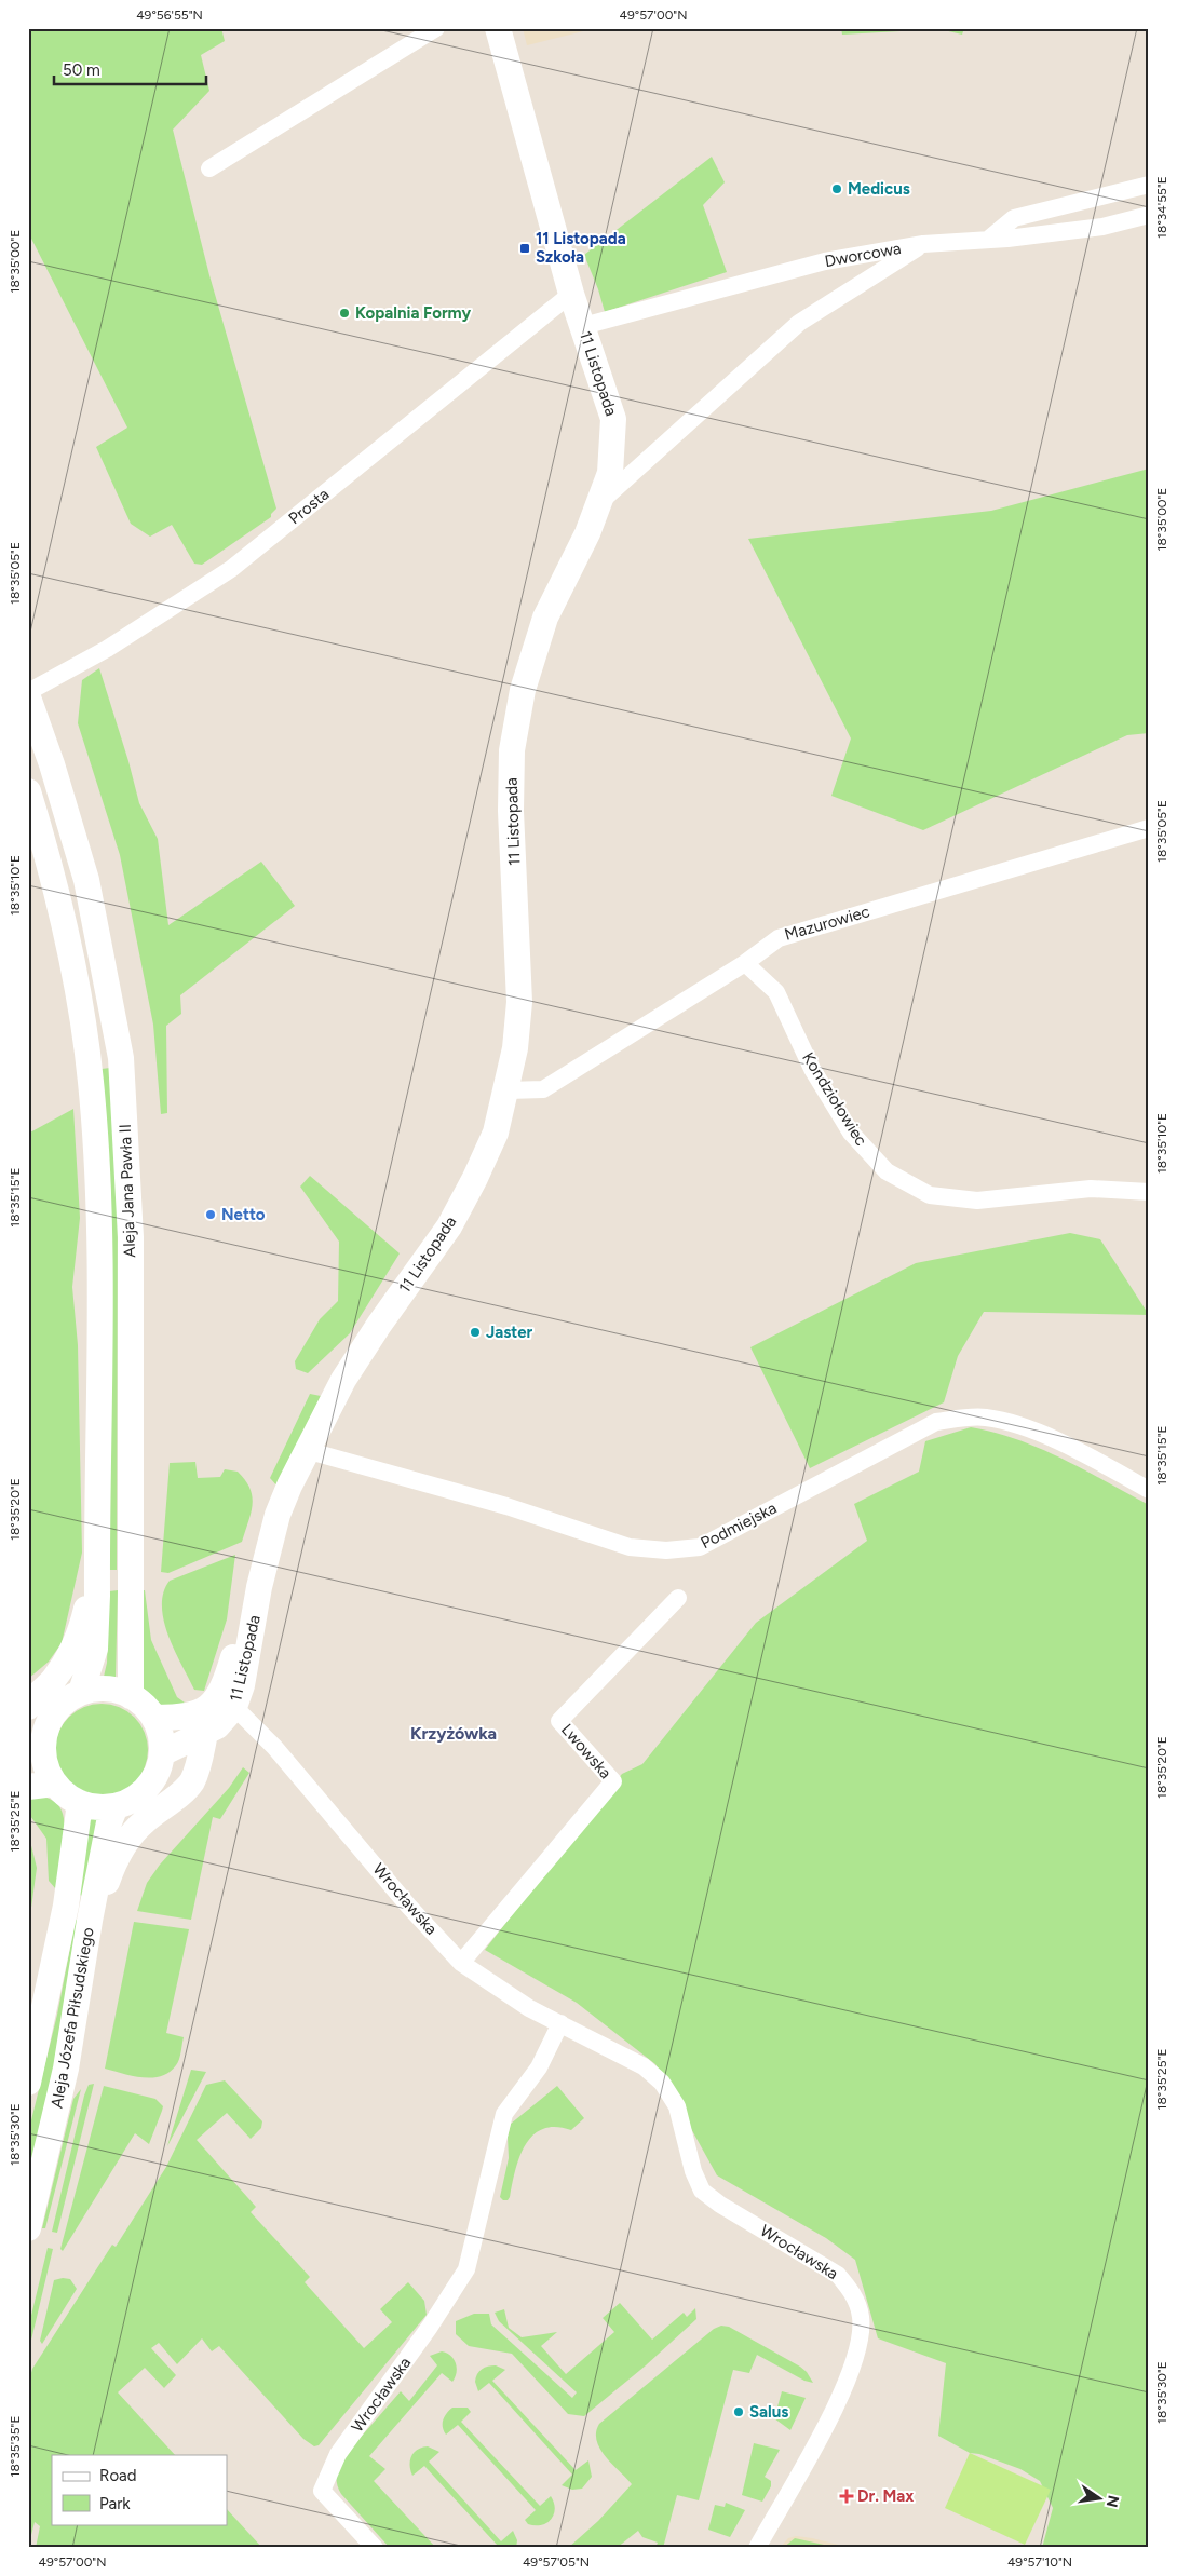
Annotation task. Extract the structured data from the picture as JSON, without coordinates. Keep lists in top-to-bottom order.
{
  "streets": {
    "main road": ["11 Listopada", "Aleja Jana Pawła II", "Aleja Józefa Piłsudskiego"],
    "street": [
      "Dworcowa",
      "Prosta",
      "Mazurowiec",
      "Kondziołowiec",
      "Podmiejska",
      "Lwowska",
      "Wrocławska"
    ]
  },
  "crossings": [
    ["Dworcowa", "11 Listopada"],
    ["11 Listopada", "Prosta"],
    ["11 Listopada", "Mazurowiec"],
    ["11 Listopada", "Aleja Jana Pawła II"],
    ["11 Listopada", "Podmiejska"],
    ["11 Listopada", "Wrocławska"],
    ["11 Listopada", "Aleja Józefa Piłsudskiego"],
    ["Mazurowiec", "Kondziołowiec"],
    ["Aleja Jana Pawła II", "Aleja Józefa Piłsudskiego"],
    ["Lwowska", "Wrocławska"]
  ],
  "districts": ["Krzyżówka"],
  "places": {
    "other": [
      "Medicus",
      "Kopalnia Formy",
      "Netto",
      "Jaster",
      "Salus"
    ],
    "transit": ["11 Listopada Szkoła"],
    "health": ["Dr. Max"]
  },
  "legend": ["Road", "Park"],
  "scale_bar": "50 m",
  "north": "right",
  "coordinates": [
    "49°56'55\"N",
    "49°57'00\"N",
    "18°34'55\"E",
    "18°35'00\"E",
    "18°35'05\"E",
    "18°35'10\"E",
    "18°35'15\"E",
    "18°35'20\"E",
    "18°35'25\"E",
    "18°35'30\"E",
    "18°35'35\"E",
    "49°57'05\"N",
    "49°57'10\"N"
  ]
}
